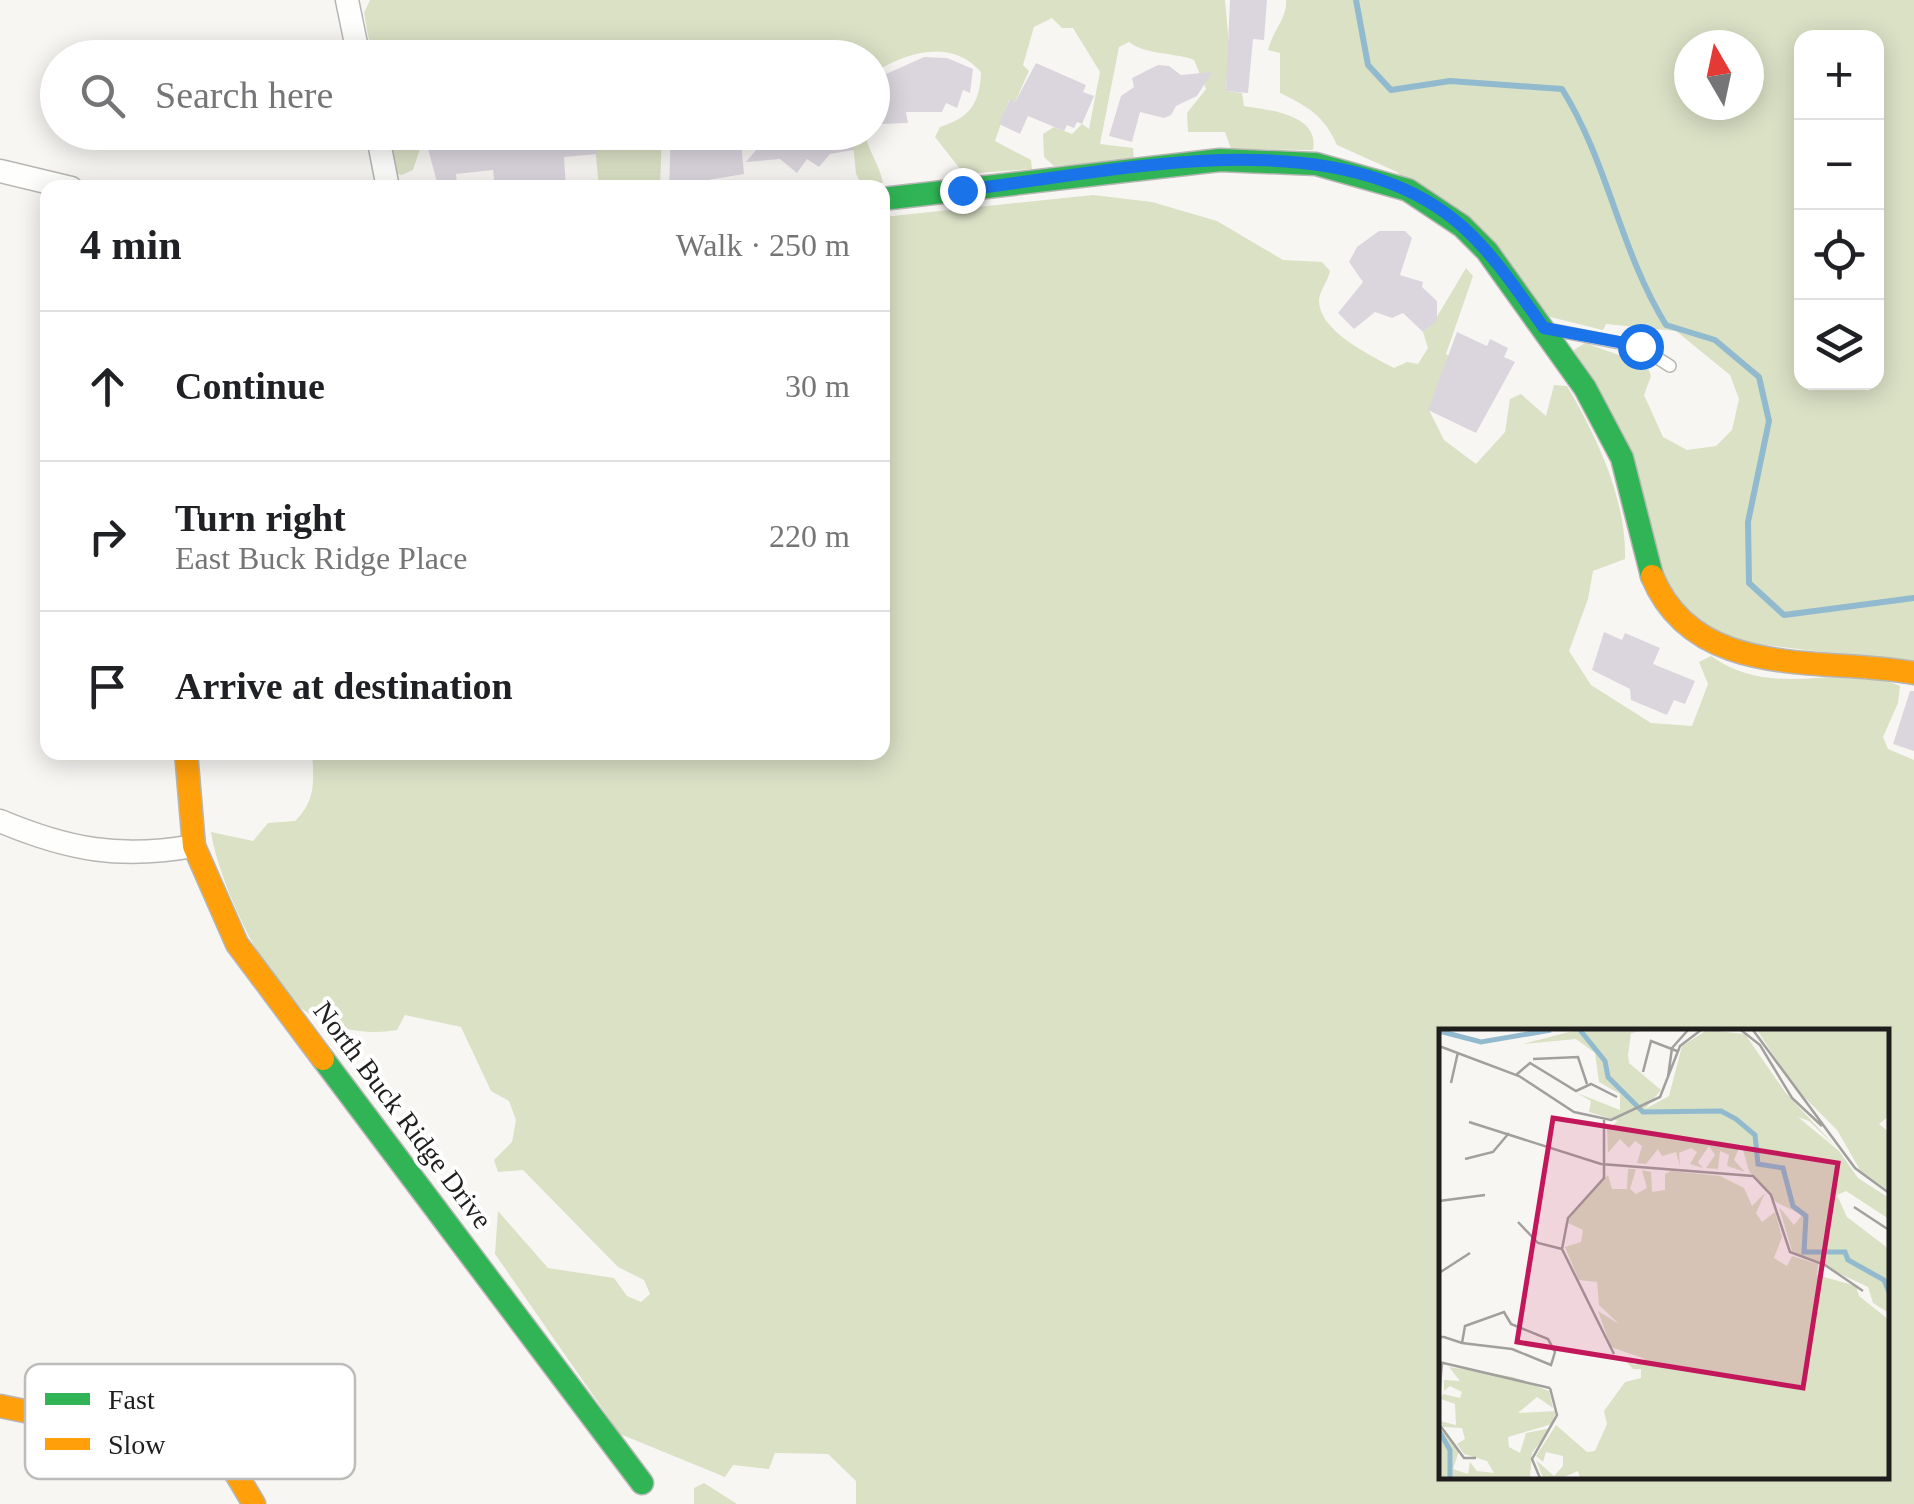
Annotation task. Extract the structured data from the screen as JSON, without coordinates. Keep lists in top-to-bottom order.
{
  "streets": {
    "street": ["North Buck Ridge Drive"]
  },
  "legend": ["Fast", "Slow"],
  "north": "top",
  "page": {
    "map_buttons": ["+", "−"],
    "search": "Search here",
    "heading": ["4 min", "Walk · 250 m"],
    "list": [
      ["Continue", "30 m"],
      ["Turn right", "East Buck Ridge Place", "220 m"],
      "Arrive at destination"
    ]
  }
}
